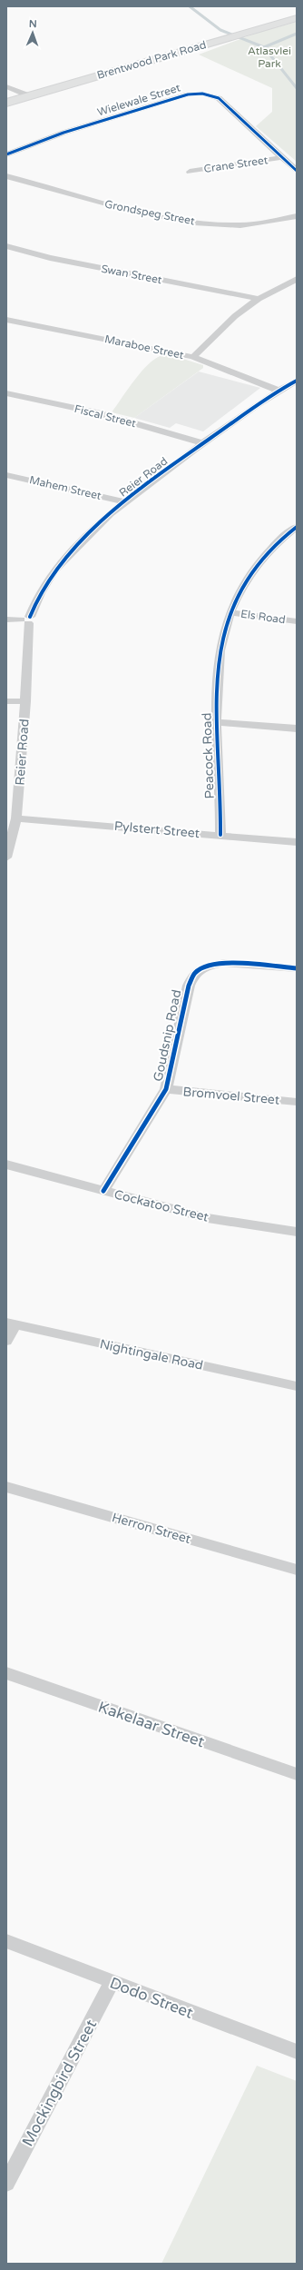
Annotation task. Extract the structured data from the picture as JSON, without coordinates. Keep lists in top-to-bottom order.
{
  "streets": {
    "street": [
      "Brentwood Park Road",
      "Wielewale Street",
      "Crane Street",
      "Grondspeg Street",
      "Swan Street",
      "Maraboe Street",
      "Fiscal Street",
      "Reier Road",
      "Mahem Street",
      "Els Road",
      "Peacock Road",
      "Pylstert Street",
      "Goudsnip Road",
      "Bromvoel Street",
      "Cockatoo Street",
      "Nightingale Road",
      "Herron Street",
      "Kakelaar Street",
      "Dodo Street",
      "Mockingbird Street"
    ]
  },
  "crossings": [
    ["Wielewale Street", "Crane Street"],
    ["Maraboe Street", "Reier Road"],
    ["Fiscal Street", "Reier Road"],
    ["Reier Road", "Mahem Street"],
    ["Reier Road", "Pylstert Street"],
    ["Els Road", "Peacock Road"],
    ["Peacock Road", "Pylstert Street"],
    ["Goudsnip Road", "Bromvoel Street"],
    ["Goudsnip Road", "Cockatoo Street"],
    ["Dodo Street", "Mockingbird Street"]
  ],
  "parks": ["Atlasvlei Park"],
  "north": "top"
}
